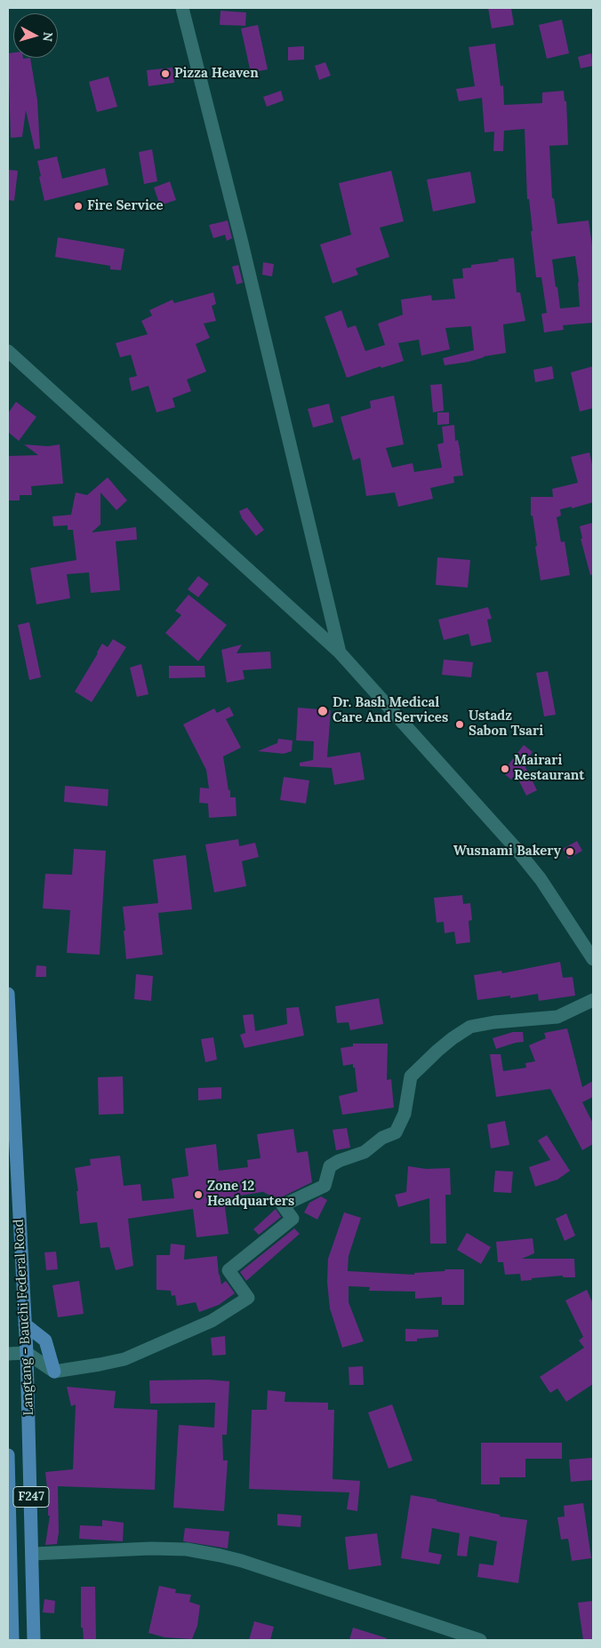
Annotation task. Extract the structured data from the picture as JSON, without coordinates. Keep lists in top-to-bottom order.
{
  "streets": {
    "main road": ["Langtang - Bauchi Federal Road", "F247"]
  },
  "places": [
    "Pizza Heaven",
    "Fire Service",
    "Dr. Bash Medical Care And Services",
    "Ustadz Sabon Tsari",
    "Mairari Restaurant",
    "Wusnami Bakery",
    "Zone 12 Headquarters"
  ],
  "north": "right"
}
